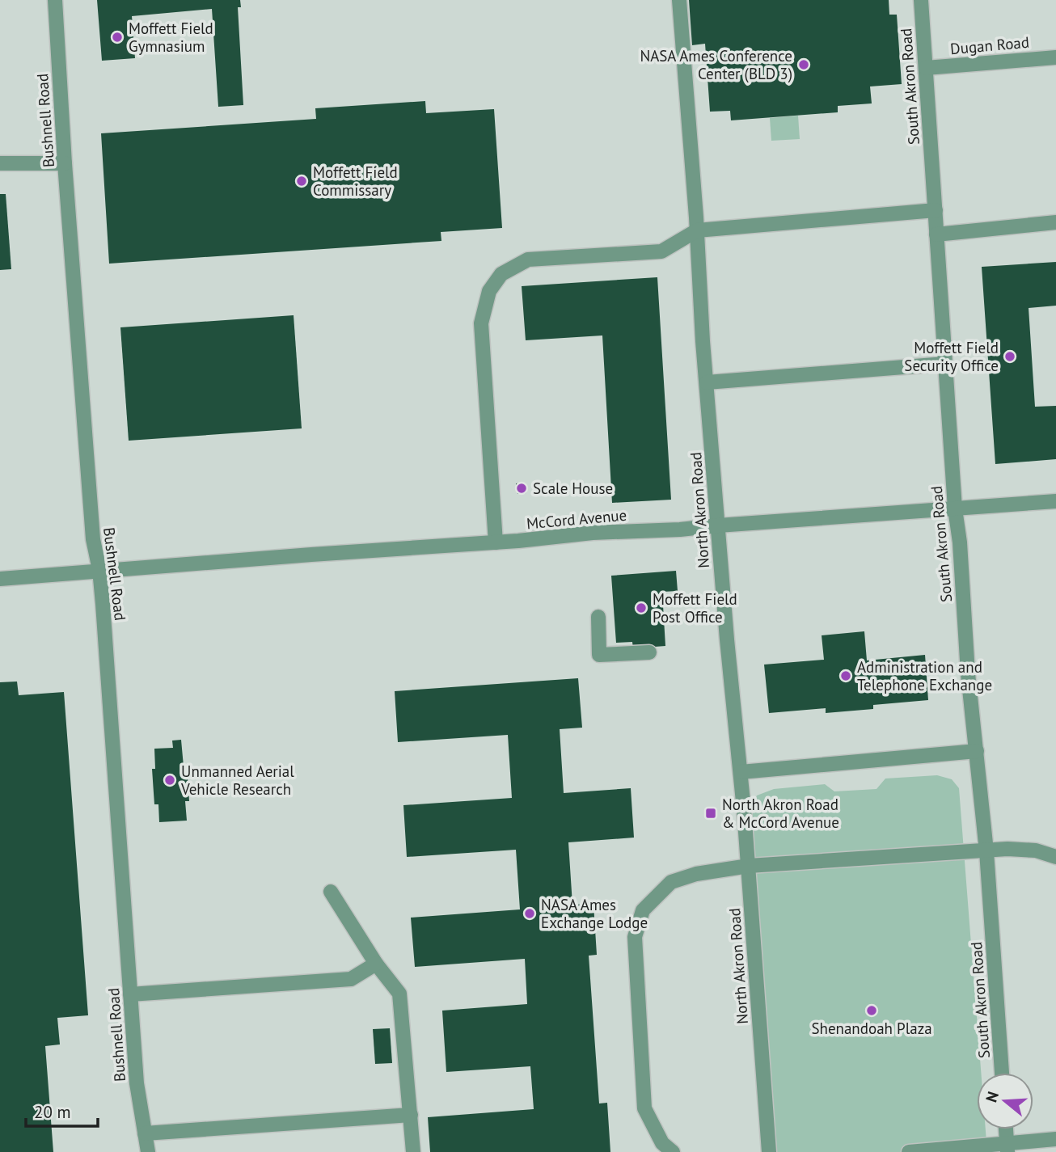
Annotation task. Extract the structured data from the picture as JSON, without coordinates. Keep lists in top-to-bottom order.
{
  "streets": {
    "street": [
      "Dugan Road",
      "South Akron Road",
      "Bushnell Road",
      "North Akron Road",
      "McCord Avenue"
    ]
  },
  "crossings": [
    ["Dugan Road", "South Akron Road"],
    ["South Akron Road", "McCord Avenue"],
    ["Bushnell Road", "McCord Avenue"],
    ["North Akron Road", "McCord Avenue"]
  ],
  "places": {
    "other": [
      "Moffett Field Gymnasium",
      "NASA Ames Conference Center (BLD 3)",
      "Moffett Field Commissary",
      "Moffett Field Security Office",
      "Scale House",
      "Moffett Field Post Office",
      "Administration and Telephone Exchange",
      "Unmanned Aerial Vehicle Research",
      "NASA Ames Exchange Lodge",
      "Shenandoah Plaza"
    ],
    "transit": ["North Akron Road & McCord Avenue"]
  },
  "scale_bar": "20 m",
  "north": "left"
}
